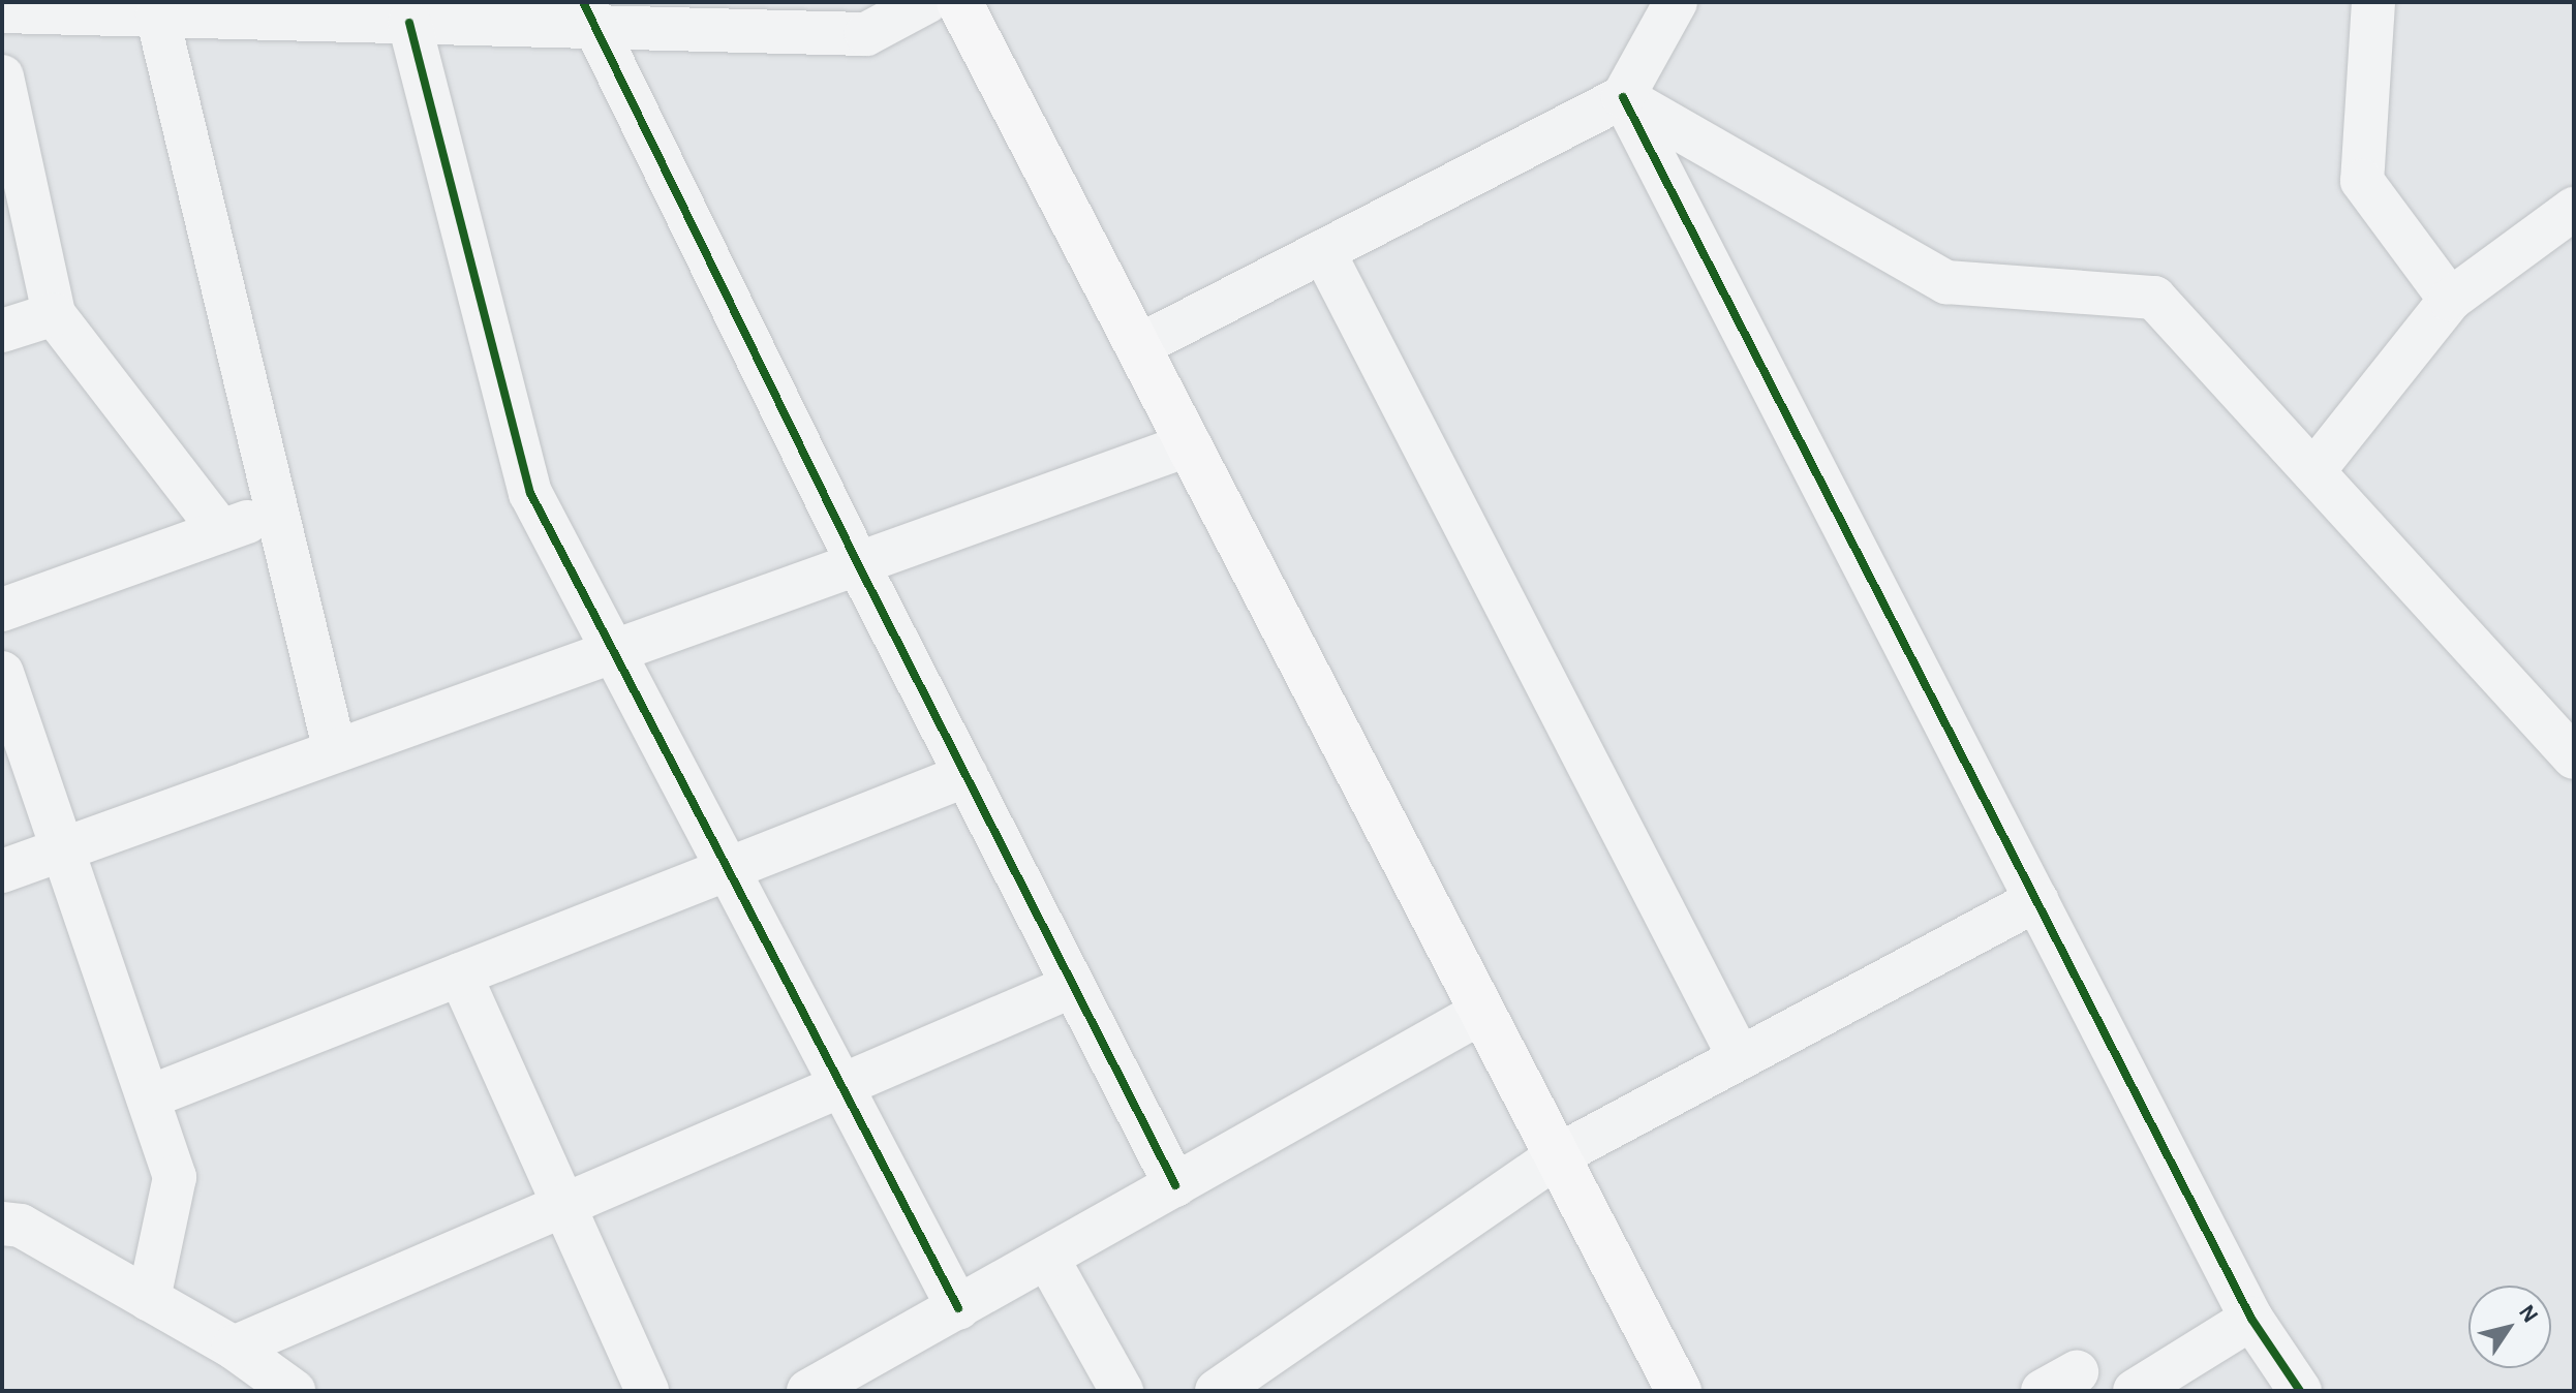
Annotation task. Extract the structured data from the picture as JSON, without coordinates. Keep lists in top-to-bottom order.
{
  "north": "top right"
}
